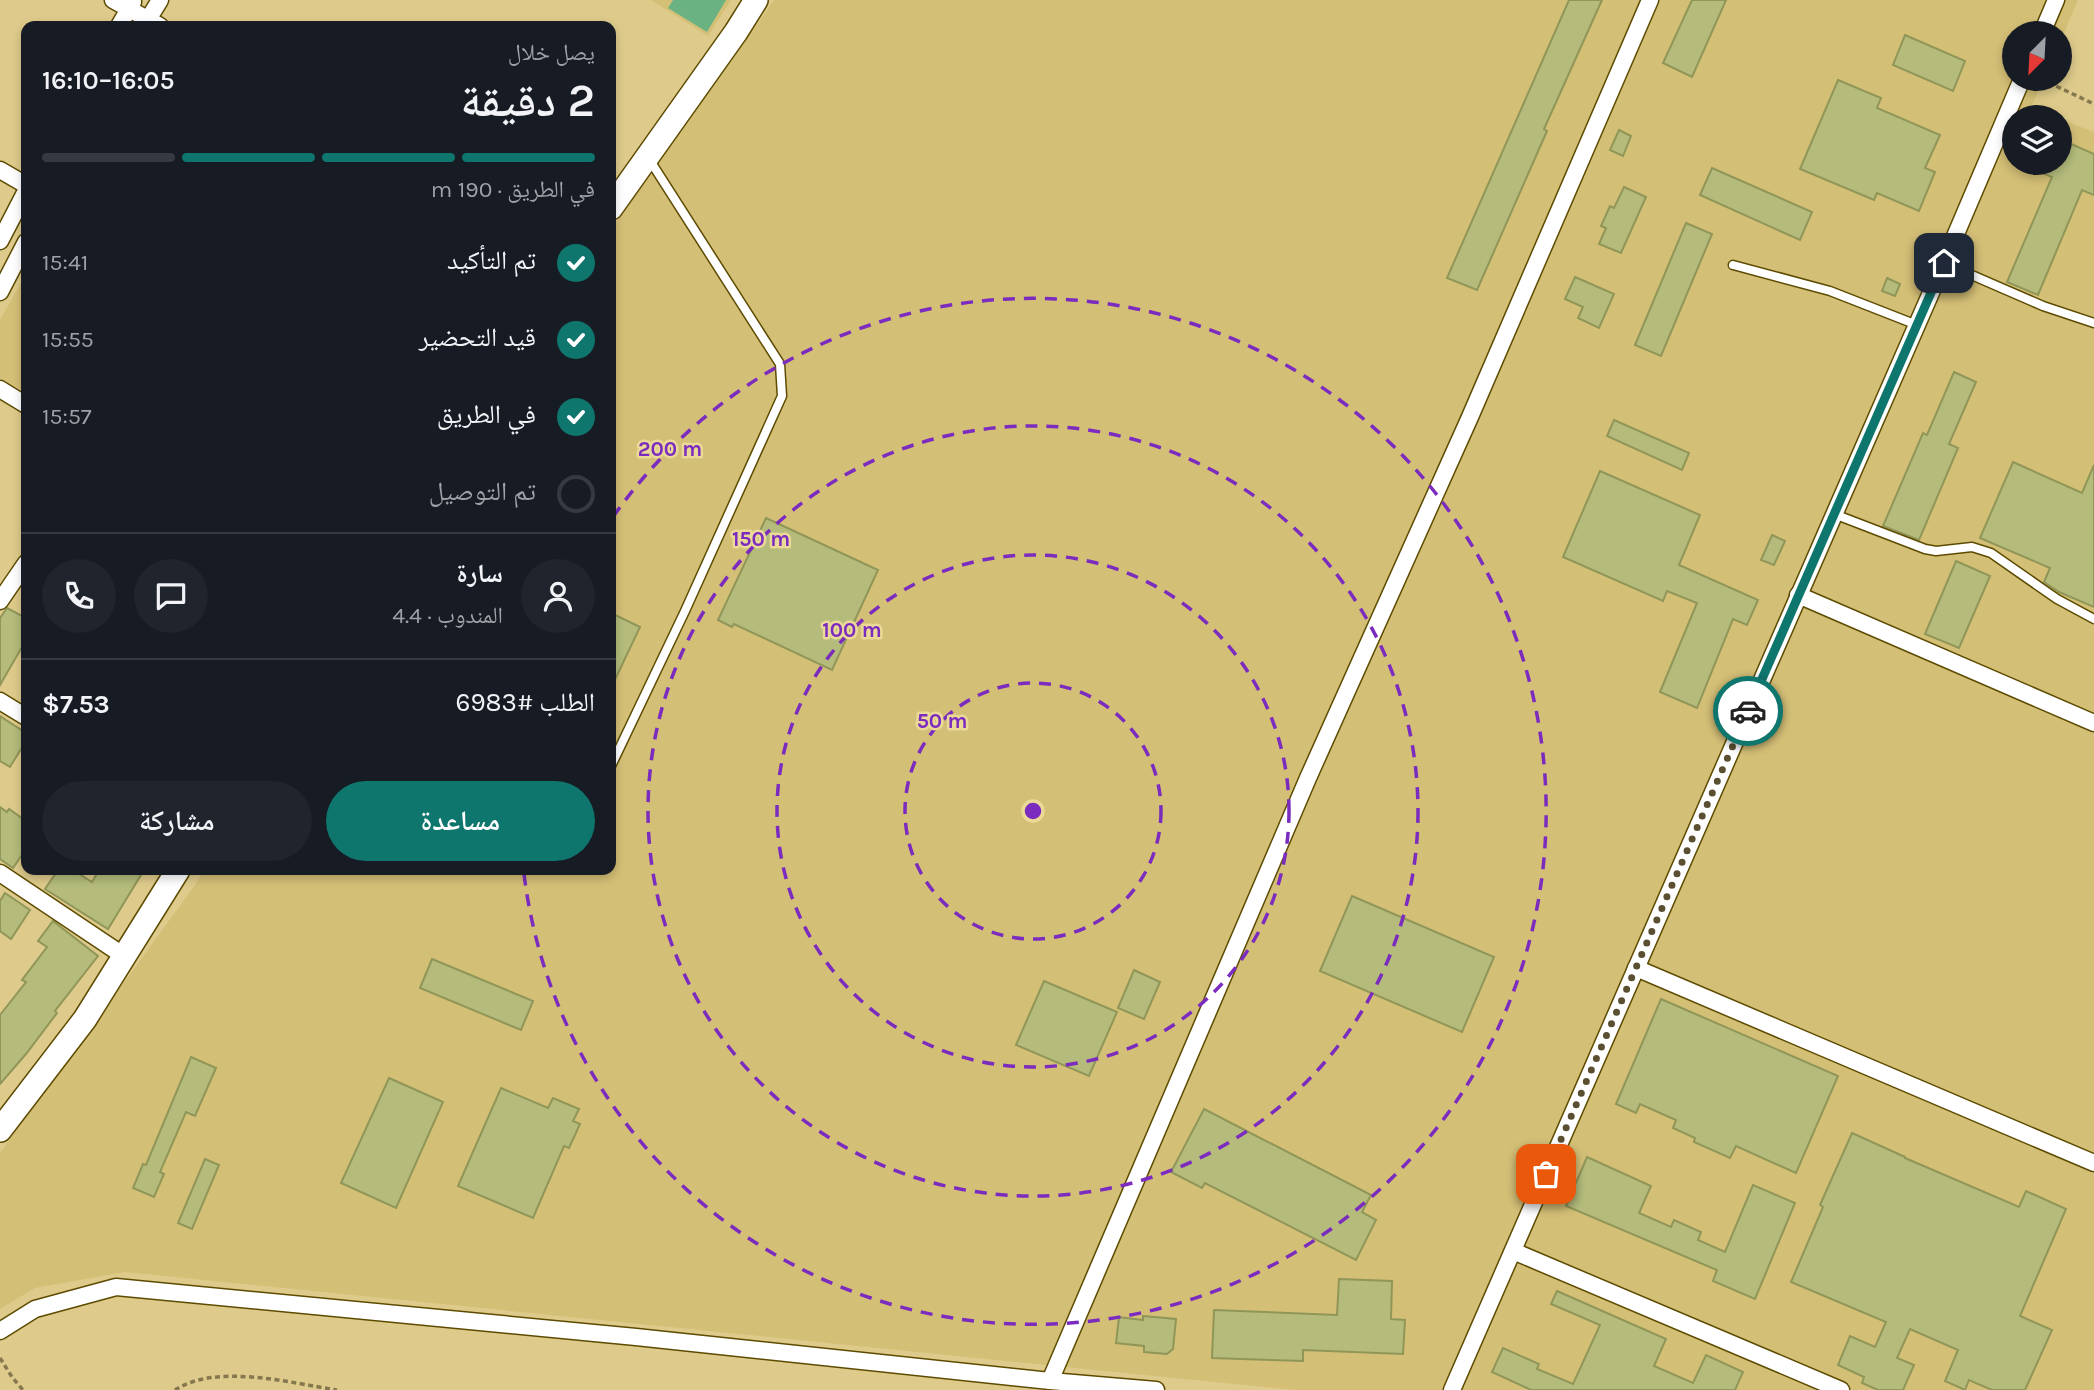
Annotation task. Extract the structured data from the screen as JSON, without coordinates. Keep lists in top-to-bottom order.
{
  "north": "bottom left",
  "page": {
    "heading": ["2 دقيقة", "يصل خلال", "16:05–16:10"],
    "panel": [
      "سارة",
      "المندوب · 4.4",
      "الطلب #6983",
      "$7.53"
    ],
    "bar": "في الطريق · 190 m",
    "list": [
      ["تم التأكيد", "15:41"],
      ["قيد التحضير", "15:55"],
      ["في الطريق", "15:57"],
      "تم التوصيل"
    ],
    "buttons": ["مساعدة", "مشاركة"]
  },
  "rings": [
    "200 m",
    "150 m",
    "100 m",
    "50 m"
  ]
}
